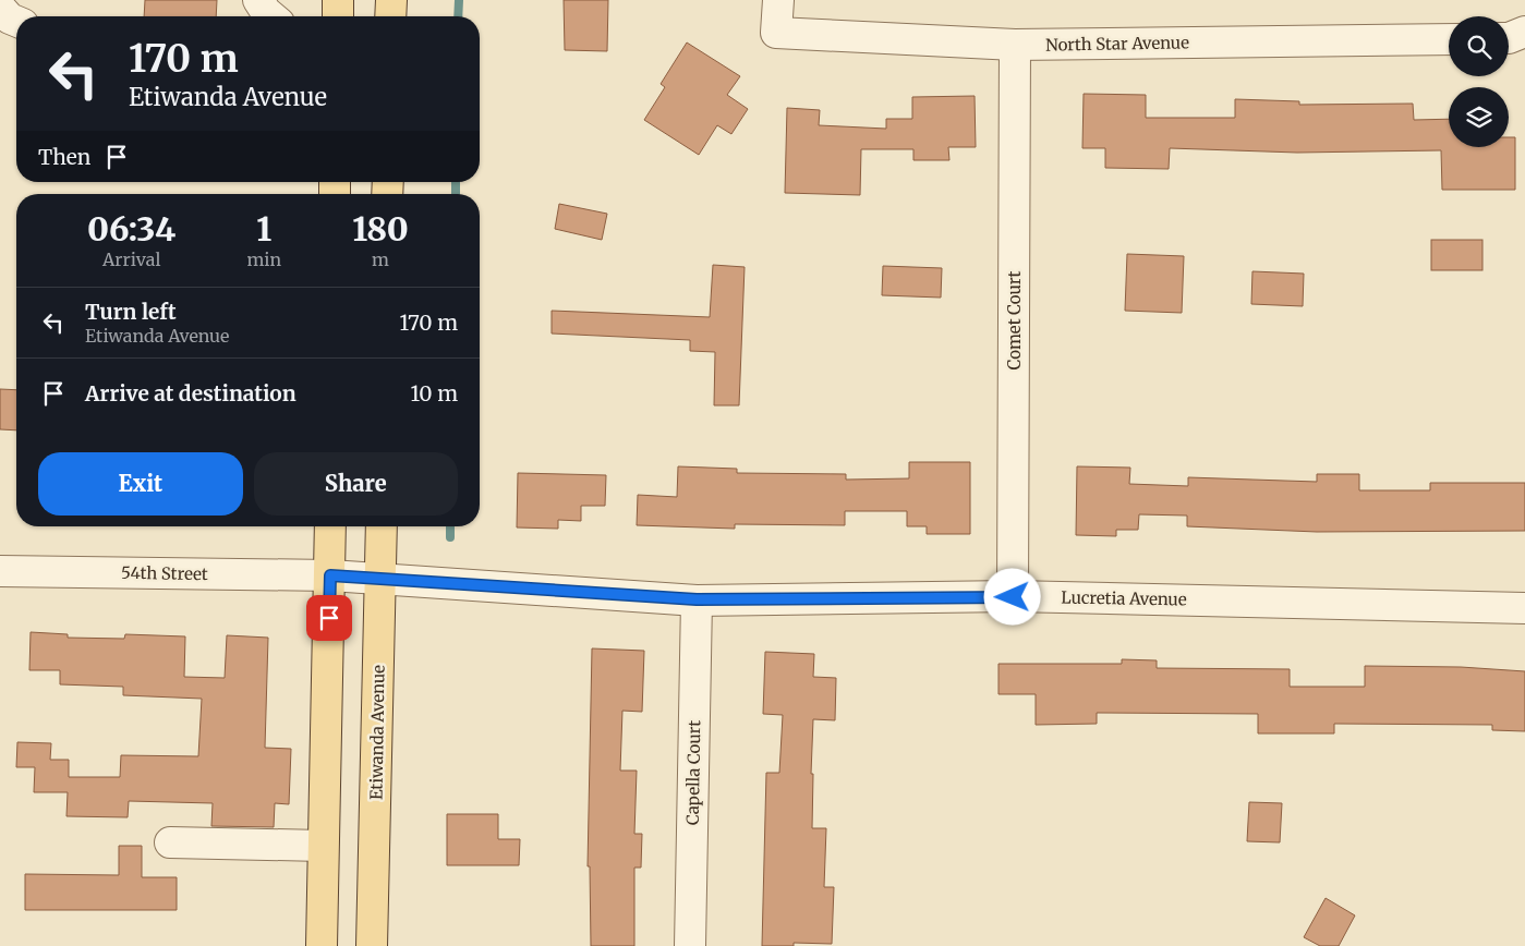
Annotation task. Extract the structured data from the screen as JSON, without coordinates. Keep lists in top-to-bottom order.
{
  "streets": {
    "main road": ["Etiwanda Avenue"],
    "street": [
      "North Star Avenue",
      "Comet Court",
      "54th Street",
      "Lucretia Avenue",
      "Capella Court"
    ]
  },
  "crossings": [
    ["North Star Avenue", "Comet Court"],
    ["Comet Court", "Lucretia Avenue"],
    ["54th Street", "Lucretia Avenue"],
    ["Lucretia Avenue", "Etiwanda Avenue"],
    ["Lucretia Avenue", "Capella Court"]
  ],
  "page": {
    "turn": ["170 m", "Etiwanda Avenue"],
    "then": "Then",
    "eta": [
      "06:34",
      "Arrival",
      "1",
      "min",
      "180",
      "m"
    ],
    "list": [
      {
        "name": "Turn left",
        "note": "Etiwanda Avenue",
        "value": "170 m"
      },
      {
        "name": "Arrive at destination",
        "value": "10 m"
      }
    ],
    "buttons": ["Exit", "Share"]
  }
}
